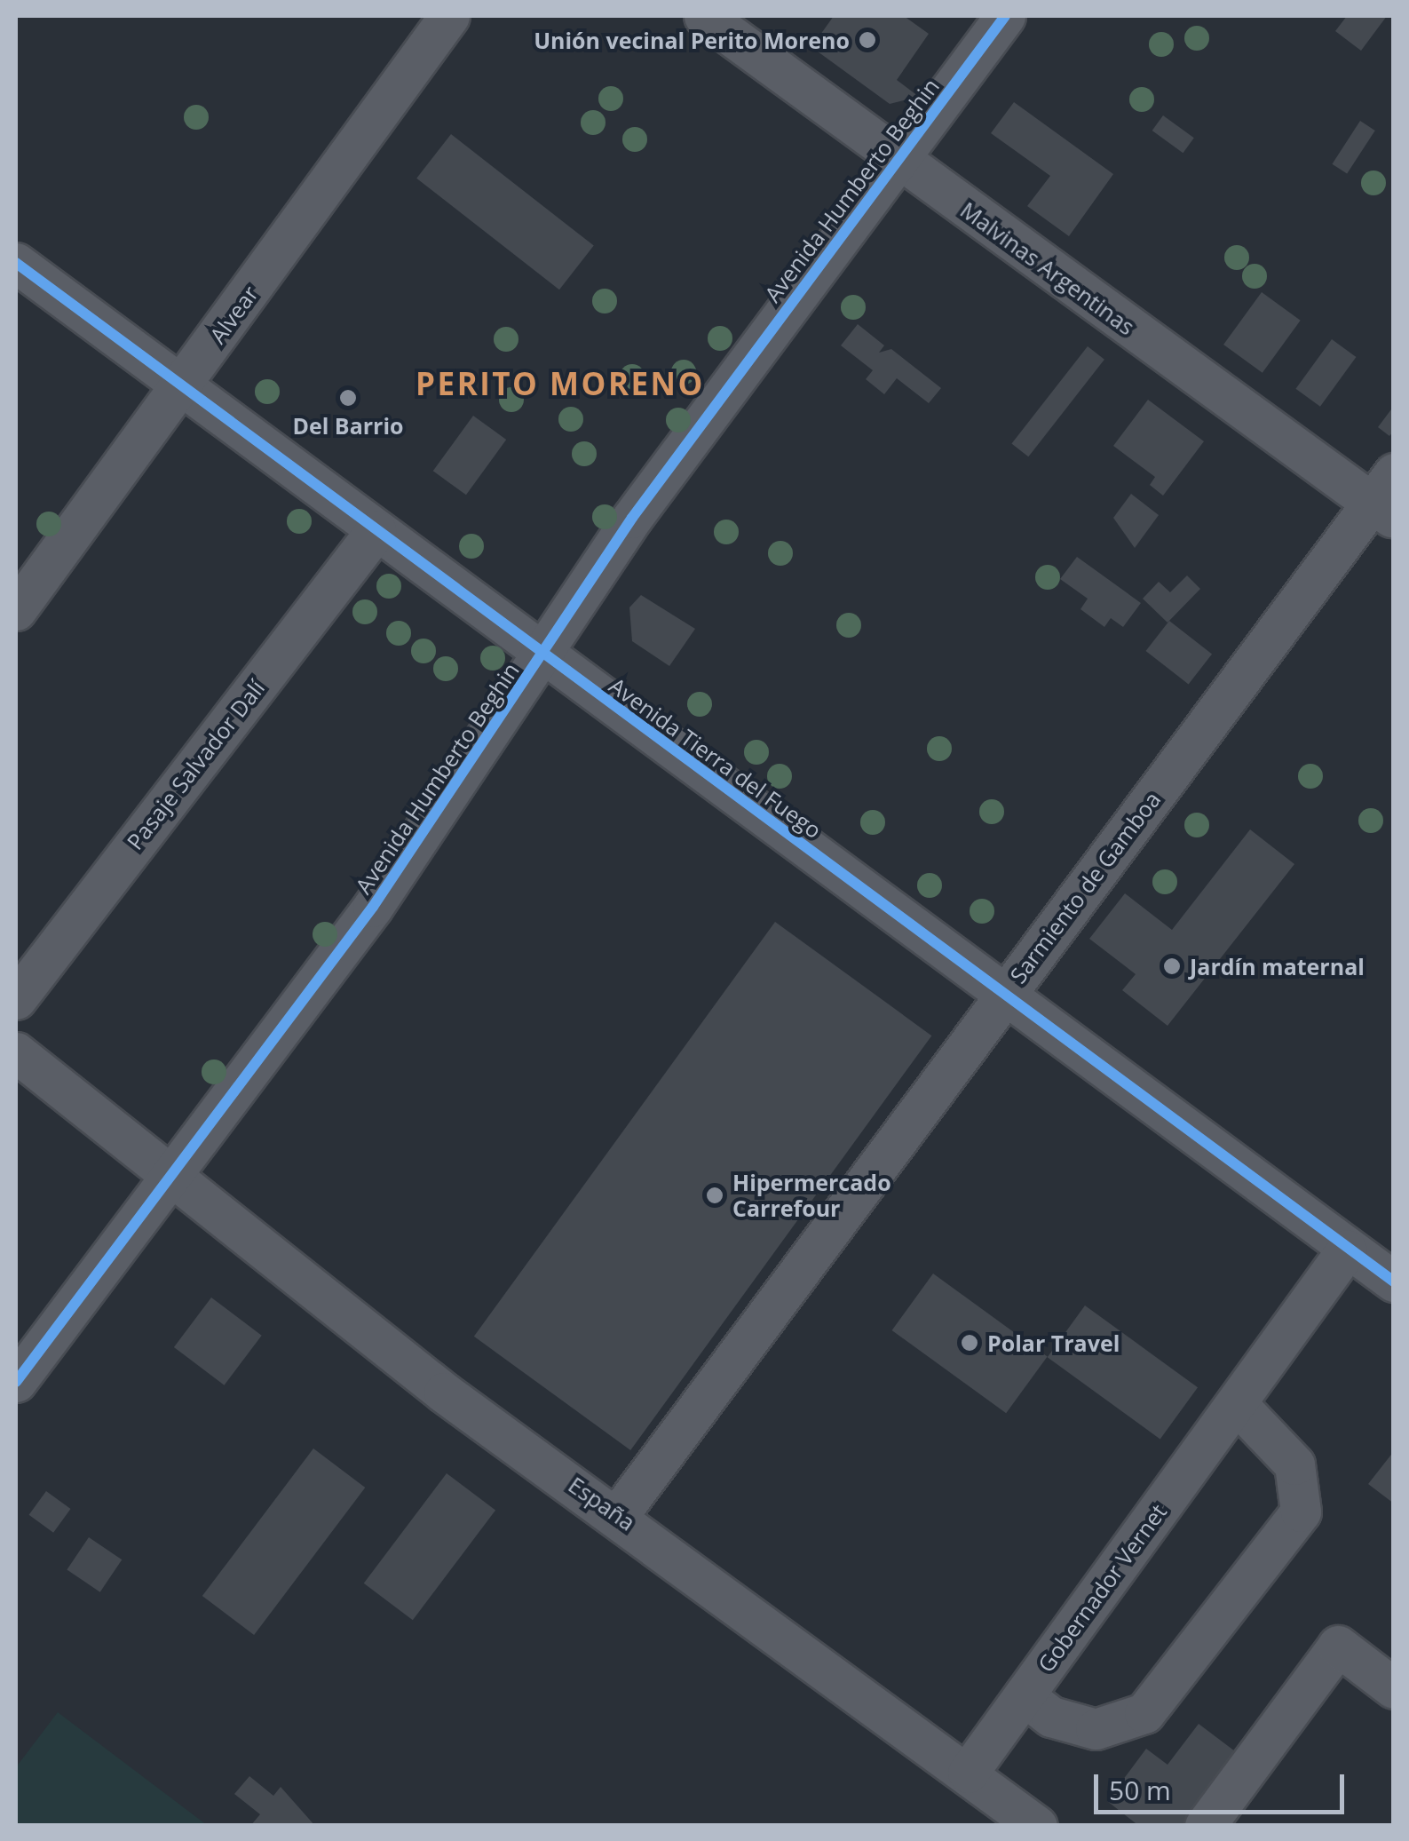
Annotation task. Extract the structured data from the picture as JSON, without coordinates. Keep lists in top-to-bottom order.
{
  "streets": {
    "street": [
      "Avenida Humberto Beghin",
      "Malvinas Argentinas",
      "Alvear",
      "Avenida Tierra del Fuego",
      "Pasaje Salvador Dalí",
      "Sarmiento de Gamboa",
      "España",
      "Gobernador Vernet"
    ]
  },
  "crossings": [
    ["Avenida Humberto Beghin", "Malvinas Argentinas"],
    ["Avenida Humberto Beghin", "Avenida Tierra del Fuego"],
    ["Avenida Humberto Beghin", "España"],
    ["Malvinas Argentinas", "Sarmiento de Gamboa"],
    ["Alvear", "Avenida Tierra del Fuego"],
    ["Avenida Tierra del Fuego", "Pasaje Salvador Dalí"],
    ["Avenida Tierra del Fuego", "Sarmiento de Gamboa"],
    ["Avenida Tierra del Fuego", "Gobernador Vernet"],
    ["Sarmiento de Gamboa", "España"],
    ["España", "Gobernador Vernet"]
  ],
  "districts": ["PERITO MORENO"],
  "places": [
    "Unión vecinal Perito Moreno",
    "Del Barrio",
    "Jardín maternal",
    "Hipermercado Carrefour",
    "Polar Travel"
  ],
  "scale_bar": "50 m"
}
